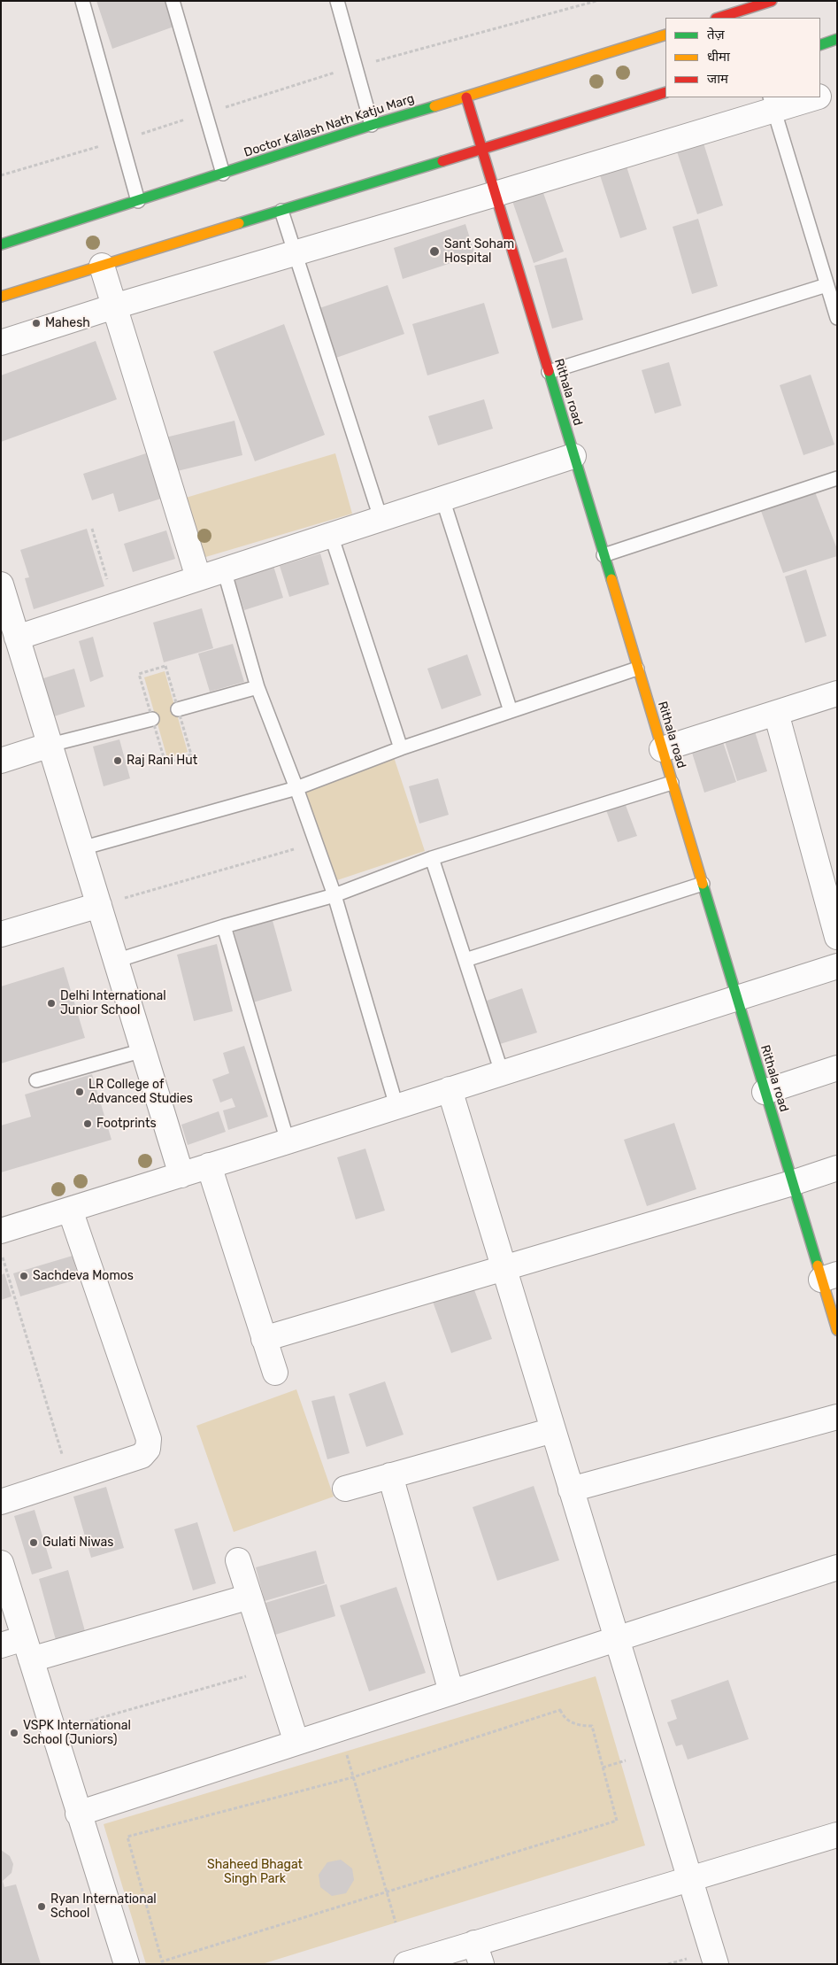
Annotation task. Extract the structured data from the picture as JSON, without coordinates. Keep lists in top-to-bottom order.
{
  "streets": {
    "main road": ["Doctor Kailash Nath Katju Marg", "Rithala road"]
  },
  "crossings": [
    ["Doctor Kailash Nath Katju Marg", "Rithala road"]
  ],
  "parks": ["Shaheed Bhagat Singh Park"],
  "places": [
    "Sant Soham Hospital",
    "Mahesh",
    "Raj Rani Hut",
    "Delhi International Junior School",
    "LR College of Advanced Studies",
    "Footprints",
    "Sachdeva Momos",
    "Gulati Niwas",
    "VSPK International School (Juniors)",
    "Ryan International School"
  ],
  "legend": ["तेज़", "धीमा", "जाम"]
}
